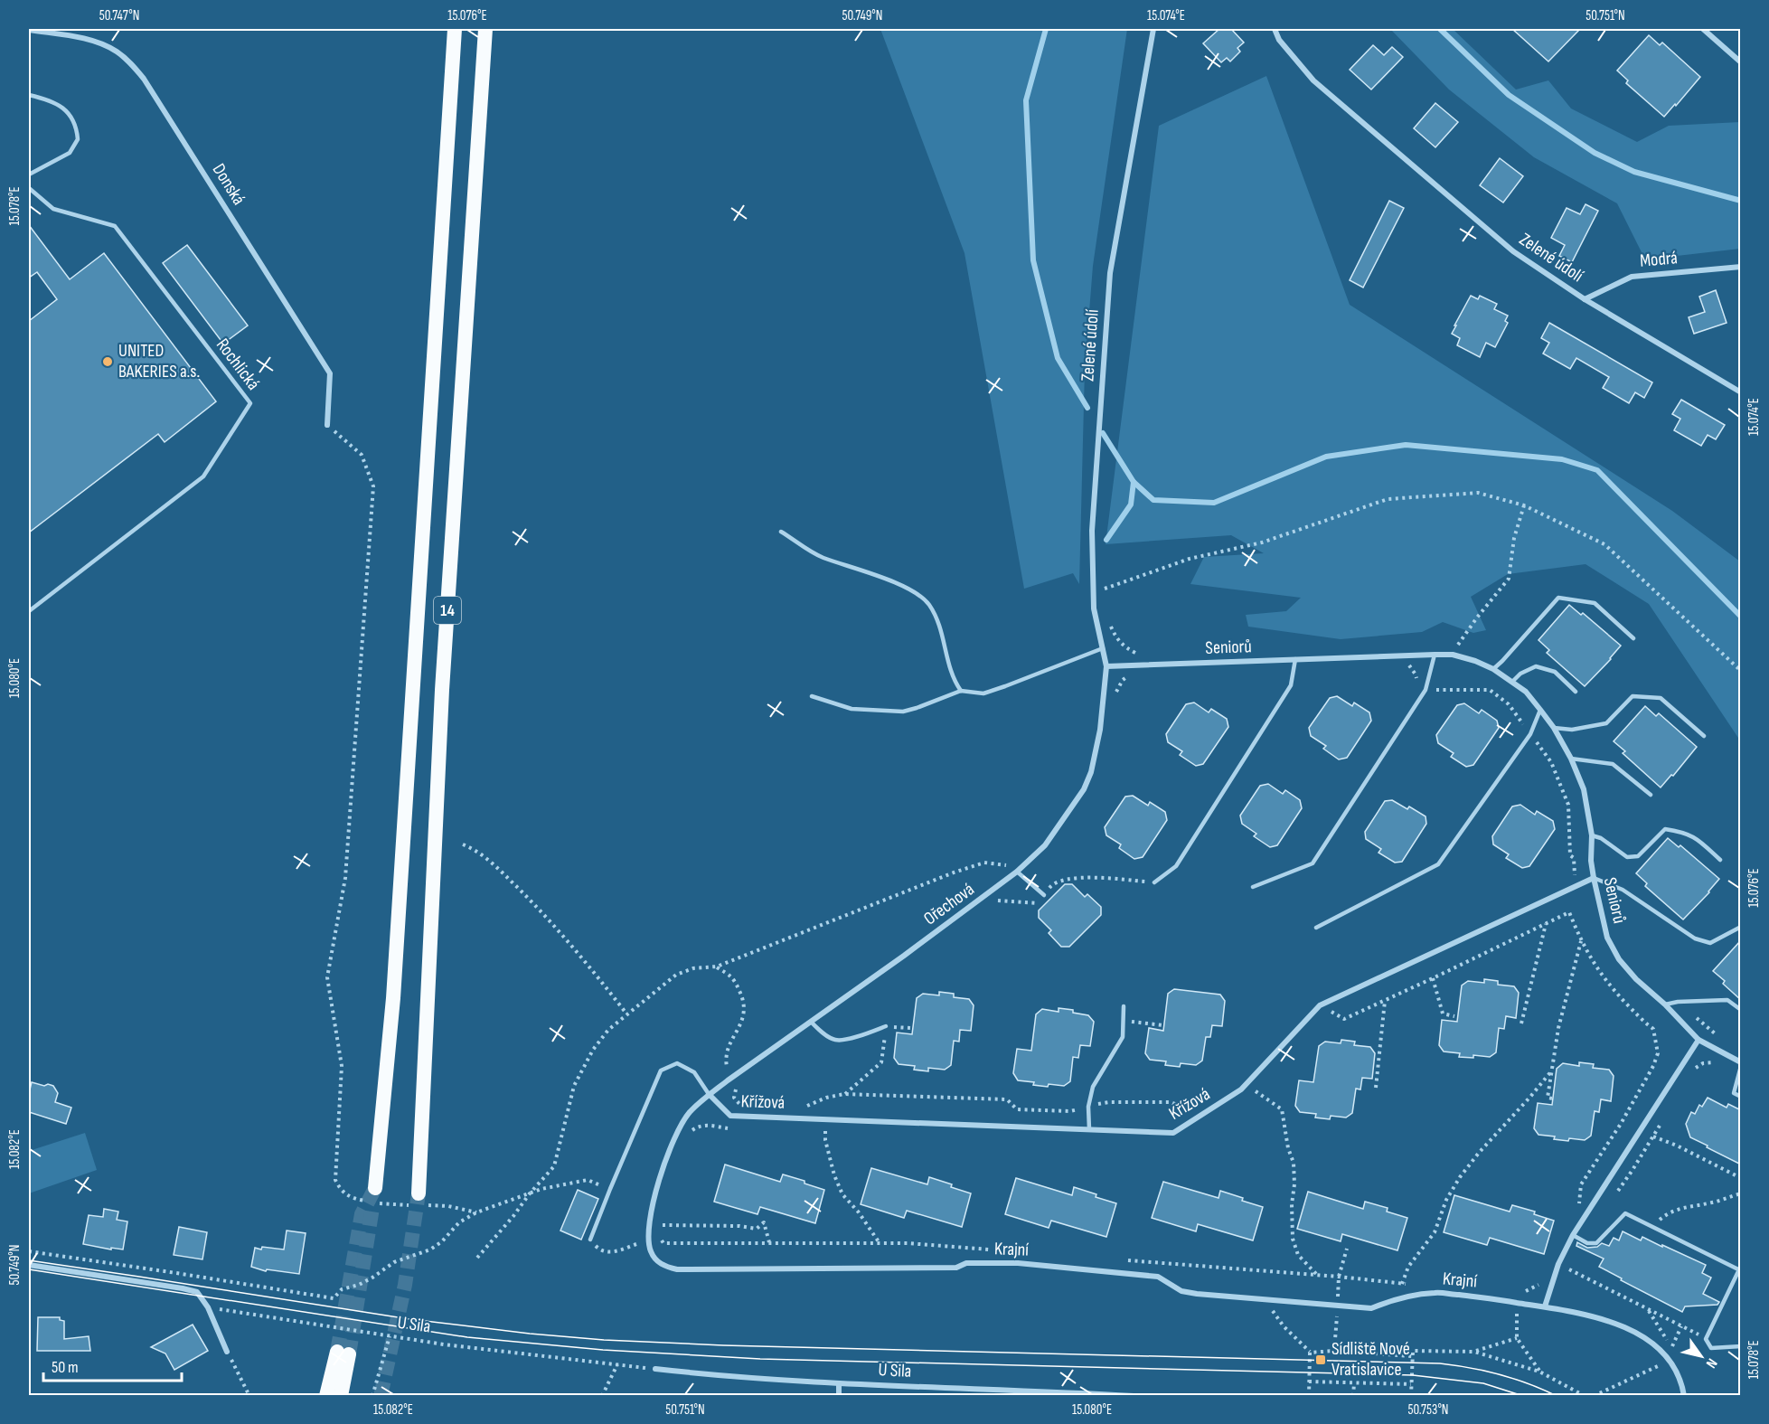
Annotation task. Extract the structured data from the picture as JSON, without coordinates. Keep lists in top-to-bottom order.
{
  "streets": {
    "highway": ["14"],
    "street": [
      "Donská",
      "Zelené údolí",
      "Modrá",
      "Seniorů",
      "Ořechová",
      "Křížová",
      "Krajní",
      "U Sila"
    ],
    "lane": ["Rochlická"]
  },
  "crossings": [
    ["Zelené údolí", "Modrá"],
    ["Zelené údolí", "Seniorů"],
    ["Zelené údolí", "Ořechová"],
    ["Seniorů", "Ořechová"],
    ["Seniorů", "Křížová"],
    ["Ořechová", "Křížová"]
  ],
  "places": {
    "other": ["UNITED BAKERIES a.s."],
    "transit": ["Sídliště Nové Vratislavice"]
  },
  "scale_bar": "50 m",
  "north": "bottom right",
  "coordinates": [
    "50.747°N",
    "15.076°E",
    "50.749°N",
    "15.074°E",
    "50.751°N",
    "15.078°E",
    "15.080°E",
    "15.082°E",
    "50.753°N"
  ]
}
